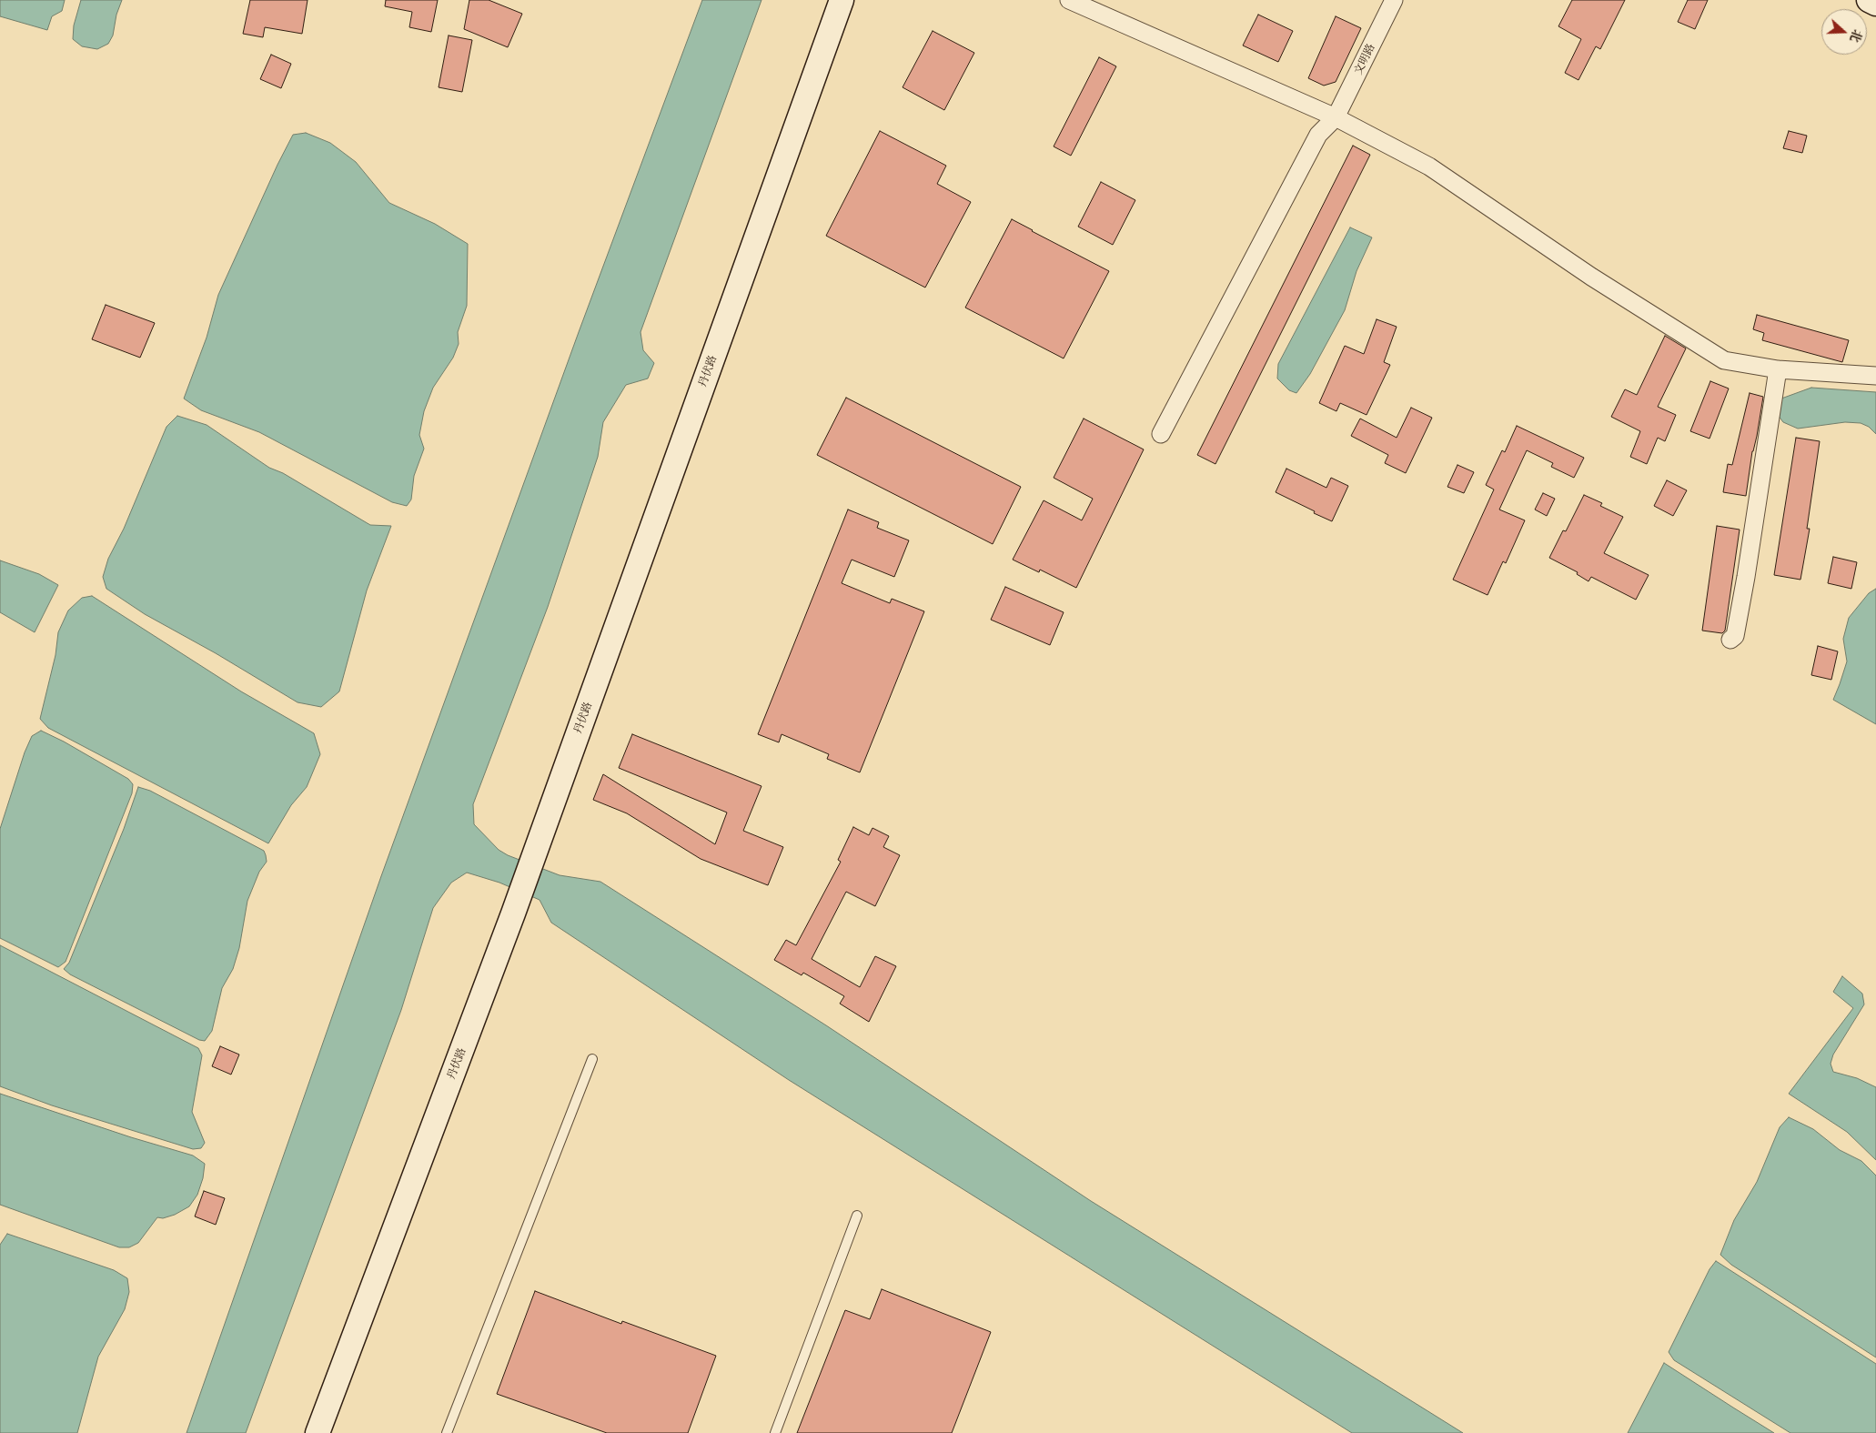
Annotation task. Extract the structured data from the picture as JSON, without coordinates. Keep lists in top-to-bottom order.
{
  "streets": {
    "main road": ["丹伏路"],
    "street": ["文明路"]
  },
  "north": "right"
}
